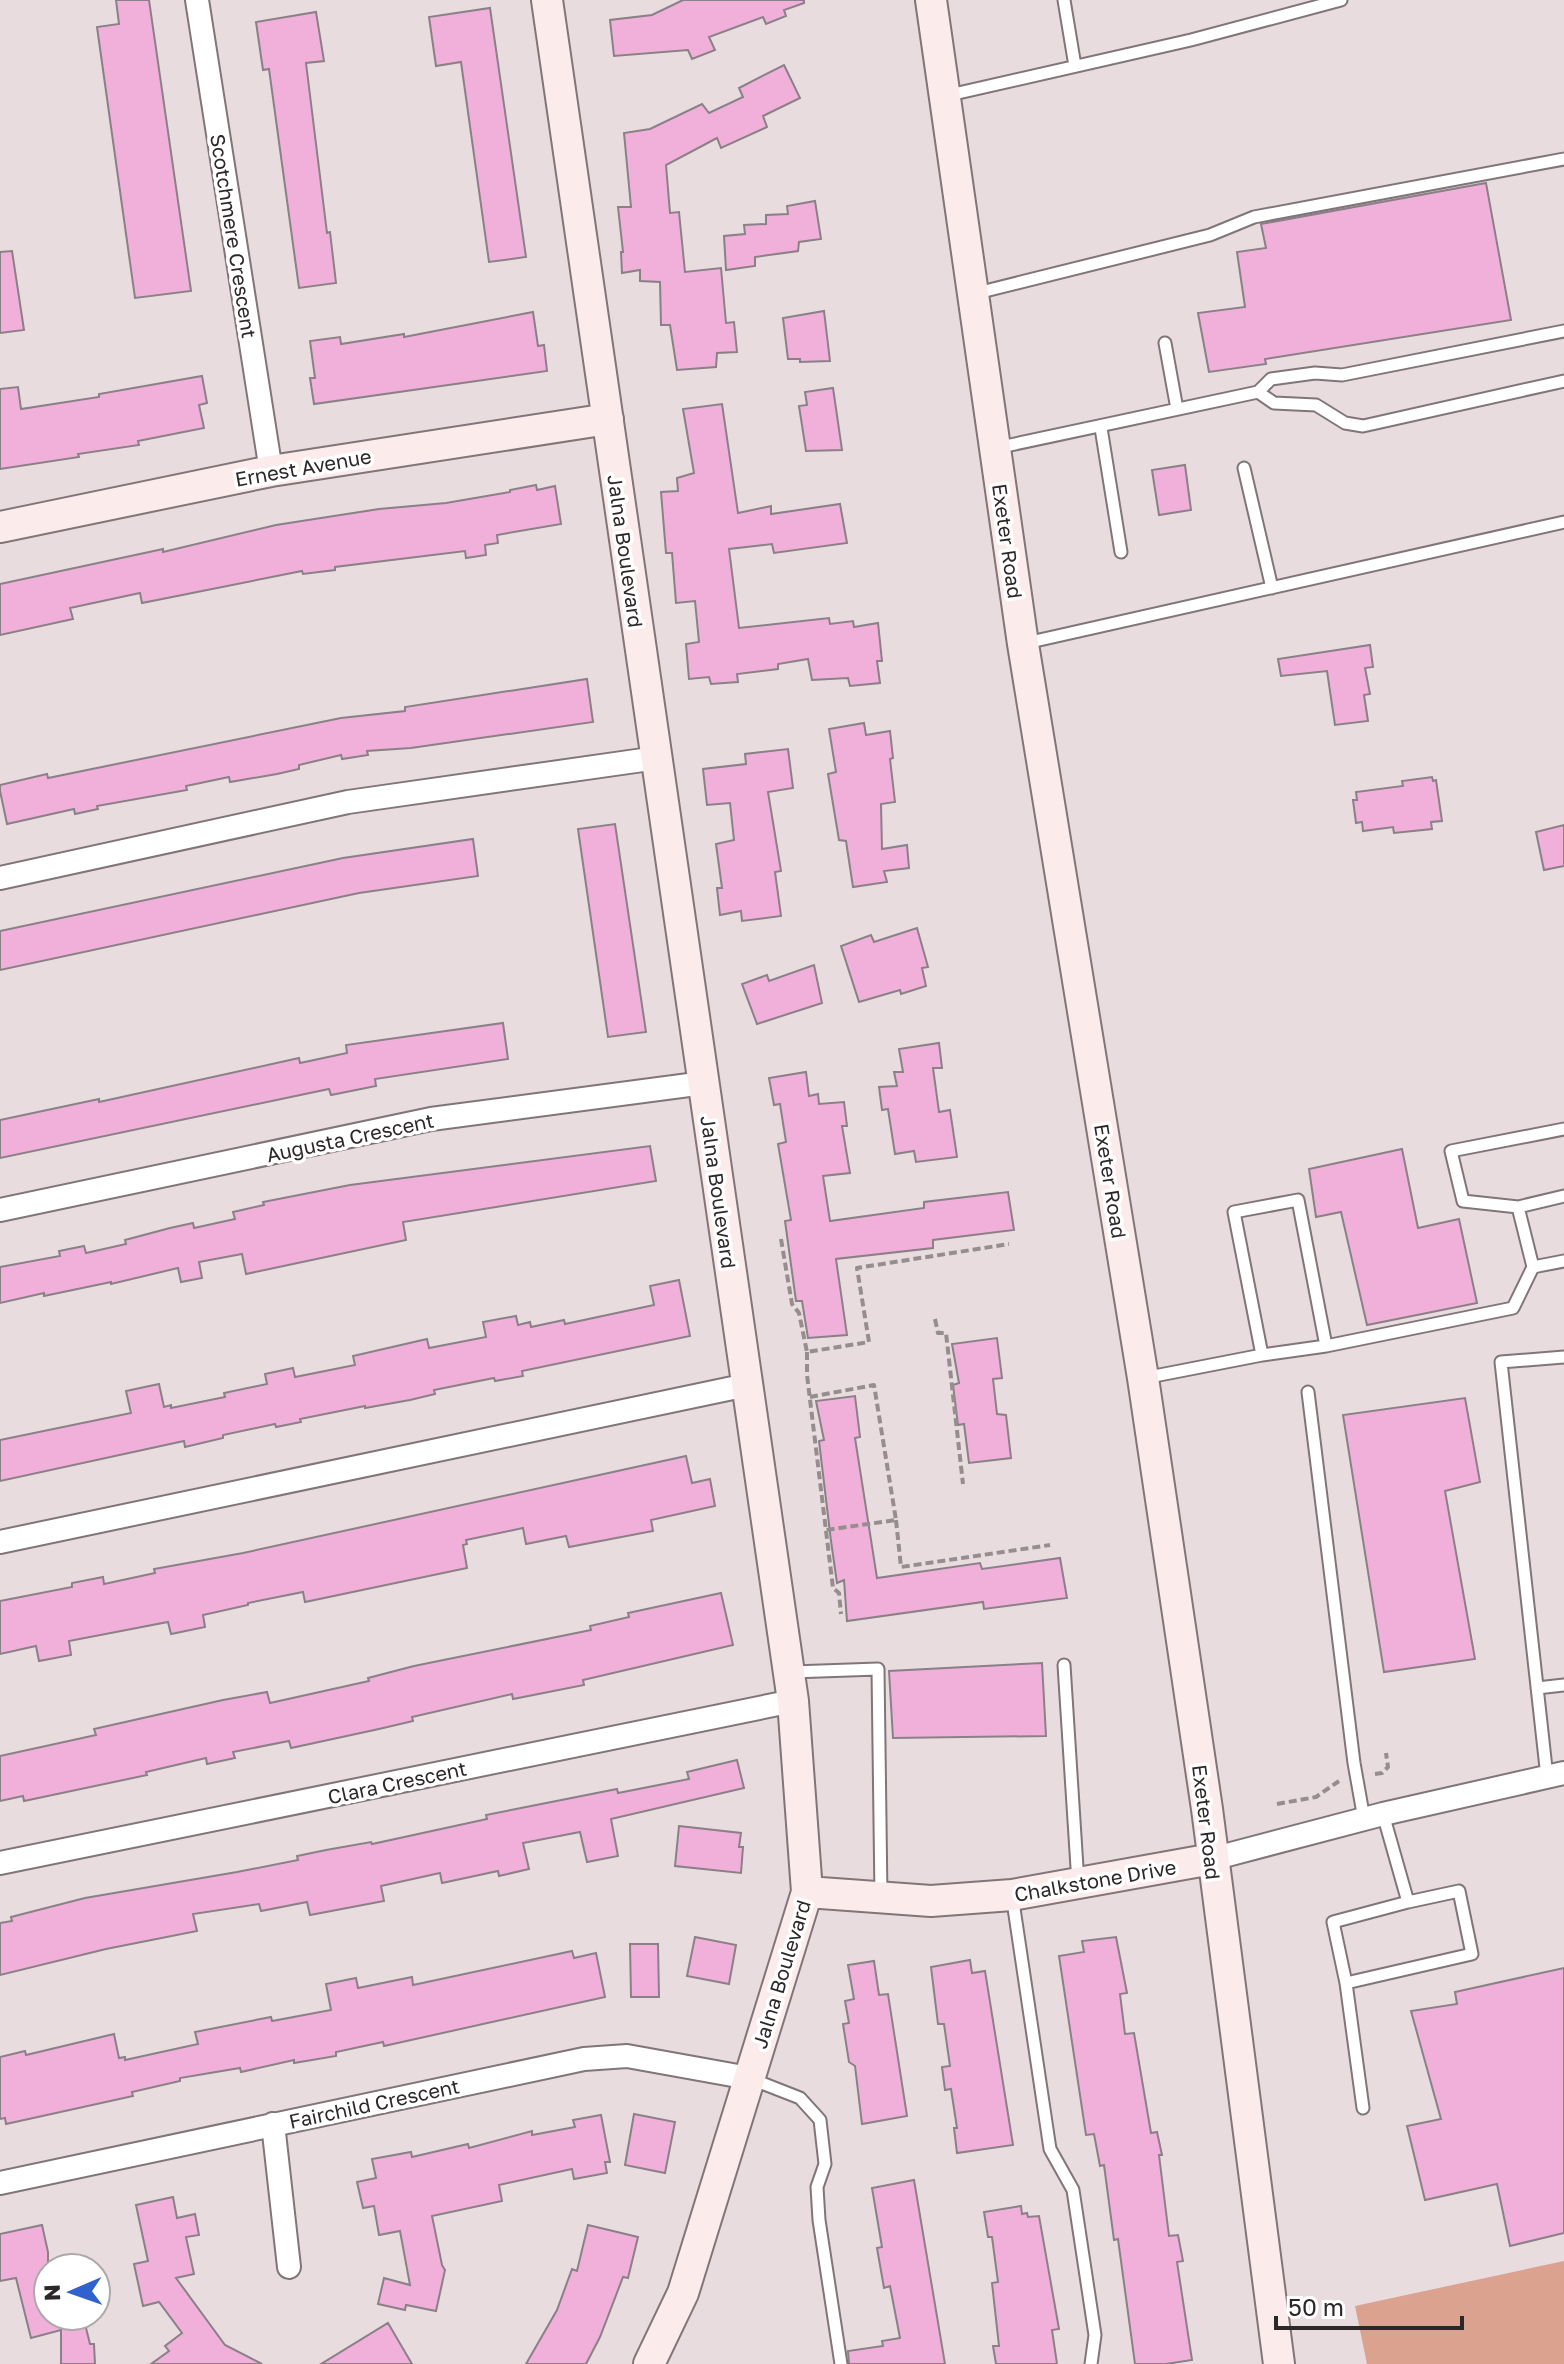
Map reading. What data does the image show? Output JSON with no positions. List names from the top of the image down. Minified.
{"streets":{"street":["Scotchmere Crescent","Ernest Avenue","Exeter Road","Jalna Boulevard","Augusta Crescent","Clara Crescent","Chalkstone Drive","Fairchild Crescent"]},"crossings":[["Scotchmere Crescent","Ernest Avenue"],["Ernest Avenue","Jalna Boulevard"],["Exeter Road","Chalkstone Drive"],["Jalna Boulevard","Augusta Crescent"],["Jalna Boulevard","Clara Crescent"],["Jalna Boulevard","Chalkstone Drive"],["Jalna Boulevard","Fairchild Crescent"]],"scale_bar":"50 m","north":"left"}
